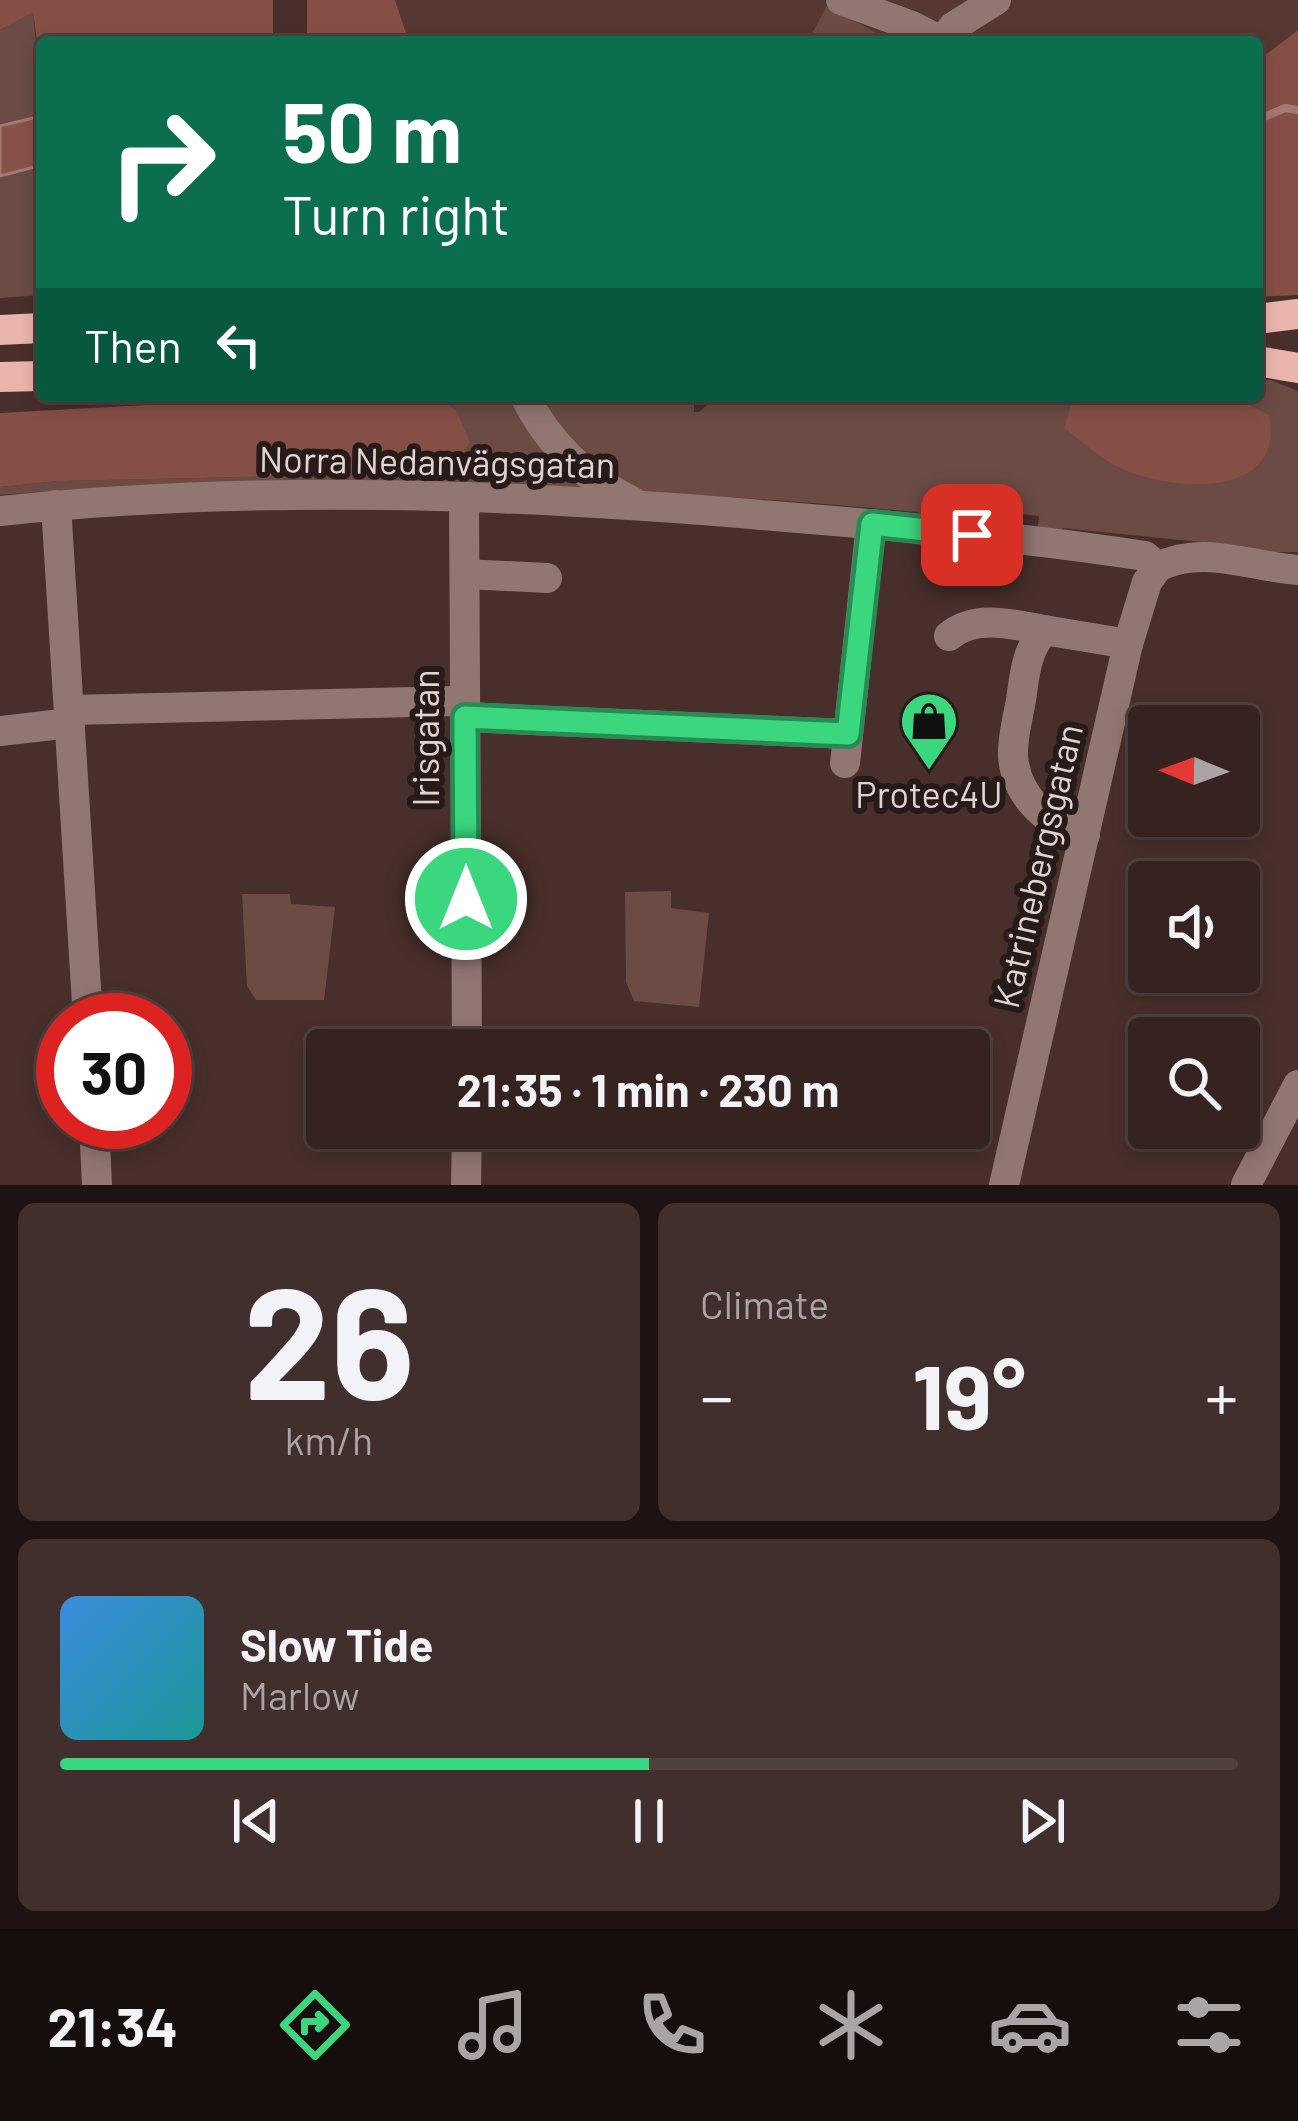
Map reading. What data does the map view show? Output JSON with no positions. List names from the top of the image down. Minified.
{"streets":{"street":["Norra Nedanvägsgatan","Irisgatan","Katrinebergsgatan"]},"crossings":[["Norra Nedanvägsgatan","Irisgatan"],["Norra Nedanvägsgatan","Katrinebergsgatan"]],"places":{"shop":["Protec4U"]},"north":"left","page":{"turn":["50 m","Turn right"],"then":"Then","limit":"30","trip":"21:35 · 1 min · 230 m","tile":[["26","km/h"],"Climate"],"heat":["−","19°","+"],"song":["Slow Tide","Marlow"],"tabs":"21:34"}}
